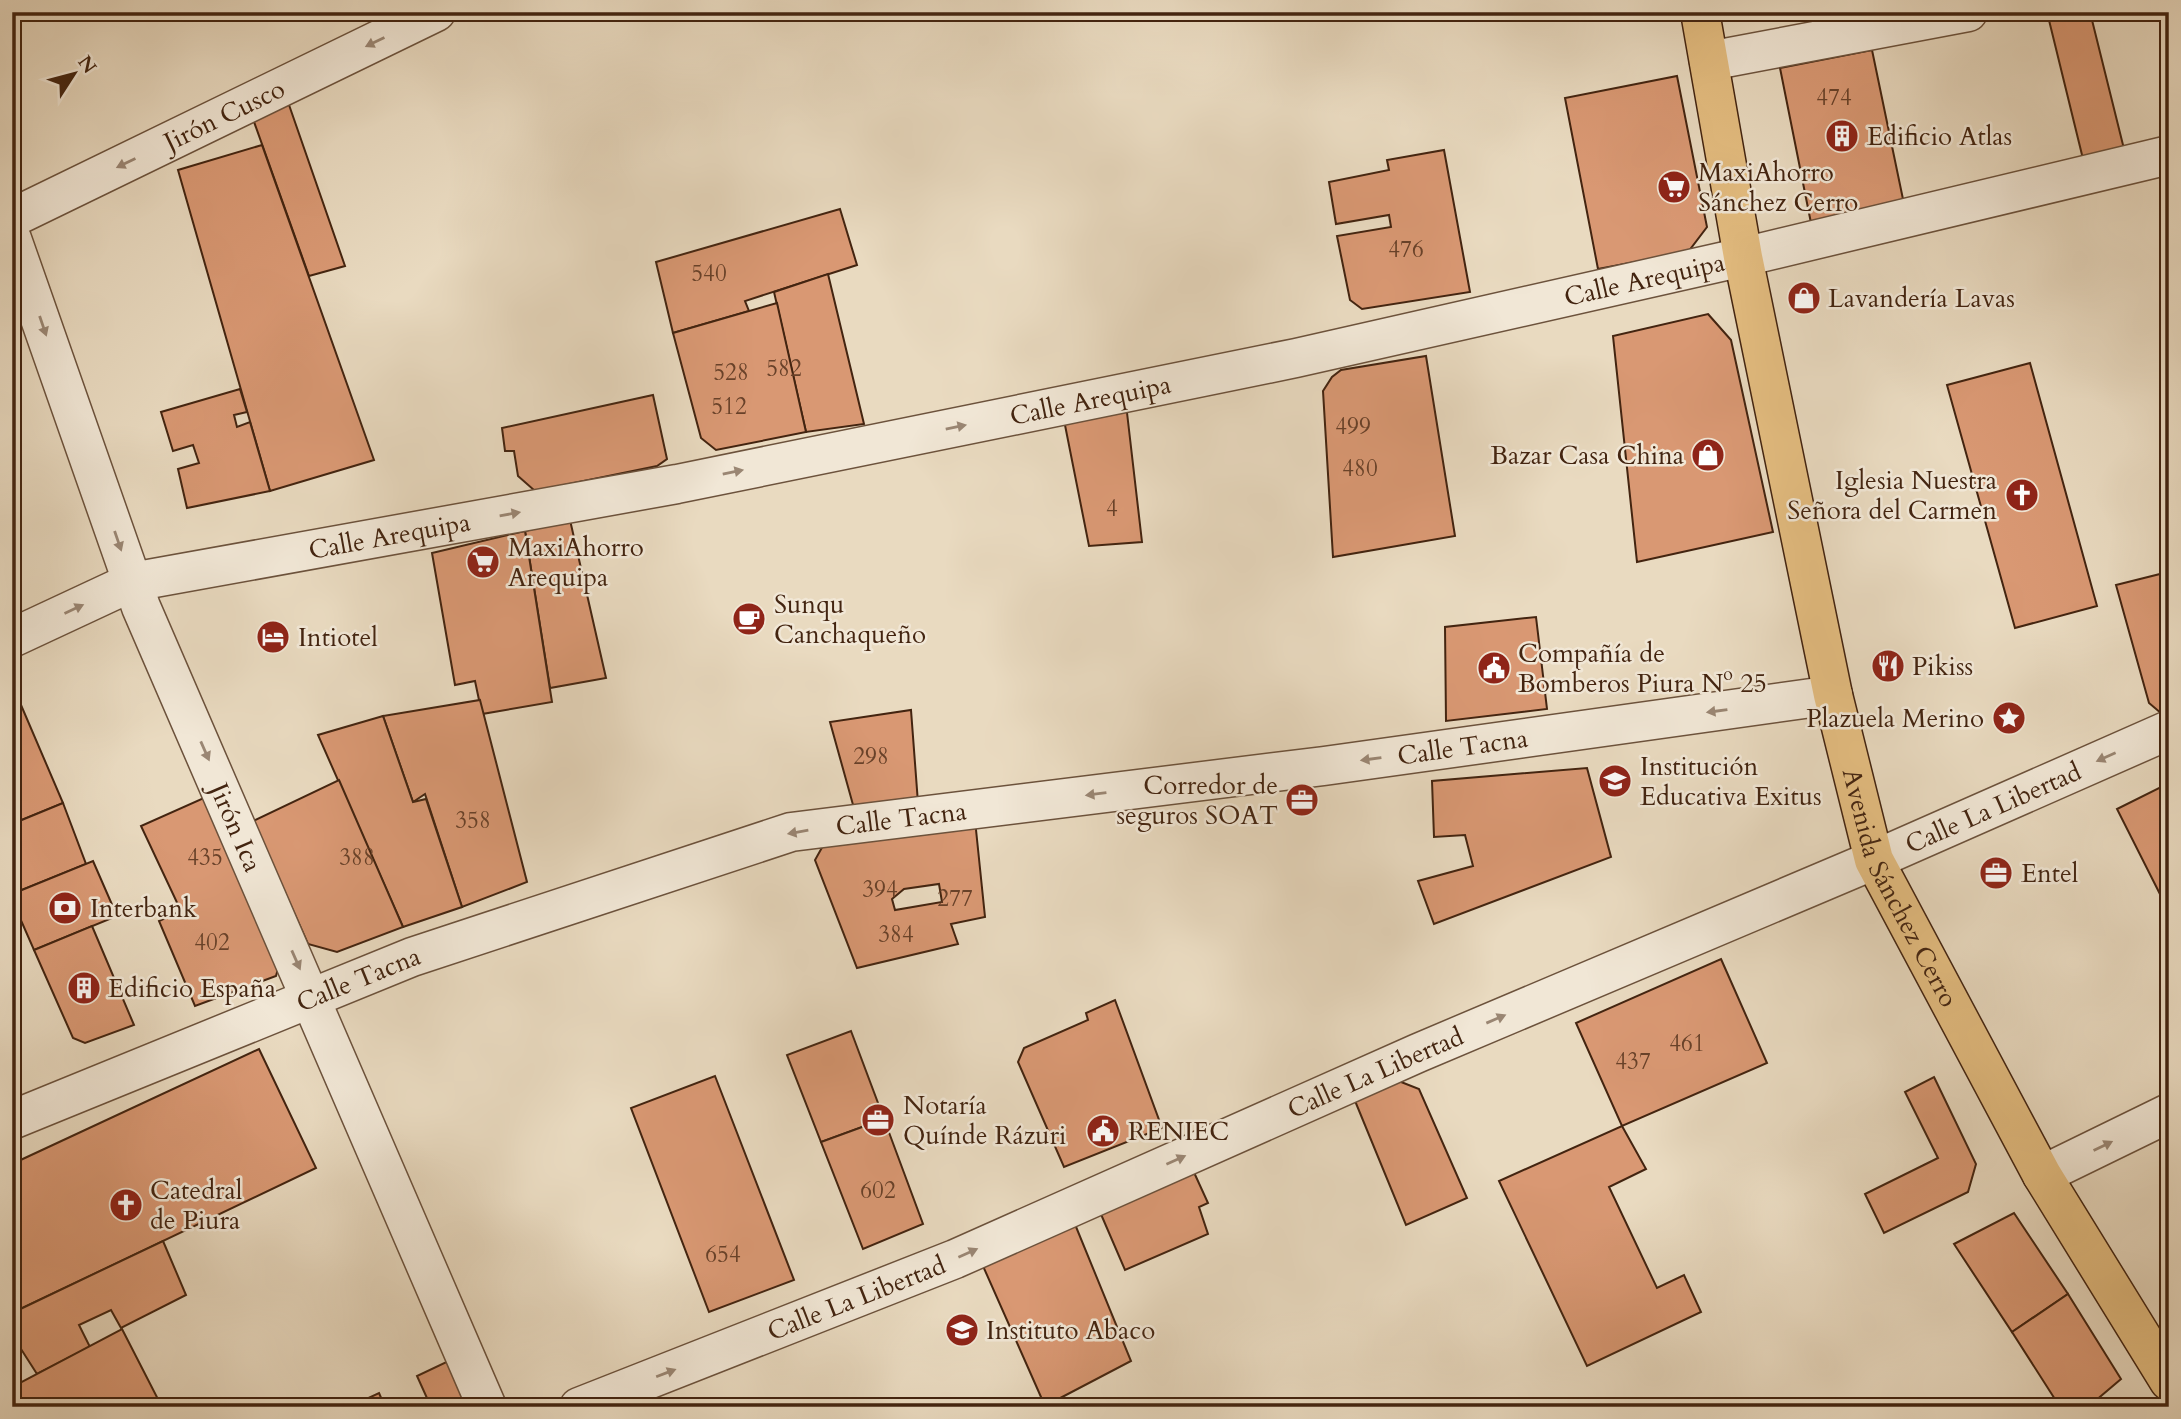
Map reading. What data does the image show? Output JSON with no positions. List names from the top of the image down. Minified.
{"streets":{"main road":["Avenida Sánchez Cerro"],"street":["Jirón Cusco","Calle Arequipa","Calle Tacna","Calle La Libertad","Jirón Ica"]},"crossings":[["Calle Arequipa","Jirón Ica"],["Calle Arequipa","Avenida Sánchez Cerro"],["Calle Tacna","Jirón Ica"],["Calle Tacna","Avenida Sánchez Cerro"],["Calle La Libertad","Avenida Sánchez Cerro"]],"one_way":["Jirón Cusco","Calle Arequipa","Calle Tacna","Jirón Ica"],"places":{"building":["Edificio Atlas","Edificio España"],"supermarket":["MaxiAhorro Sánchez Cerro","MaxiAhorro Arequipa"],"shop":["Lavandería Lavas","Bazar Casa China"],"church":["Iglesia Nuestra Señora del Carmen","Catedral de Piura"],"cafe":["Sunqu Canchaqueño"],"hotel":["Intiotel"],"restaurant":["Pikiss"],"public building":["Compañía de Bomberos Piura Nº 25","RENIEC"],"place":["Plazuela Merino"],"school or university":["Institución Educativa Exitus","Instituto Abaco"],"office":["Corredor de seguros SOAT","Entel","Notaría Quínde Rázuri"],"bank":["Interbank"]},"house_numbers":["474","476","540","582","528","512","499","480","4","298","358","435","388","394","277","384","402","461","437","602","654"],"north":"top right"}
